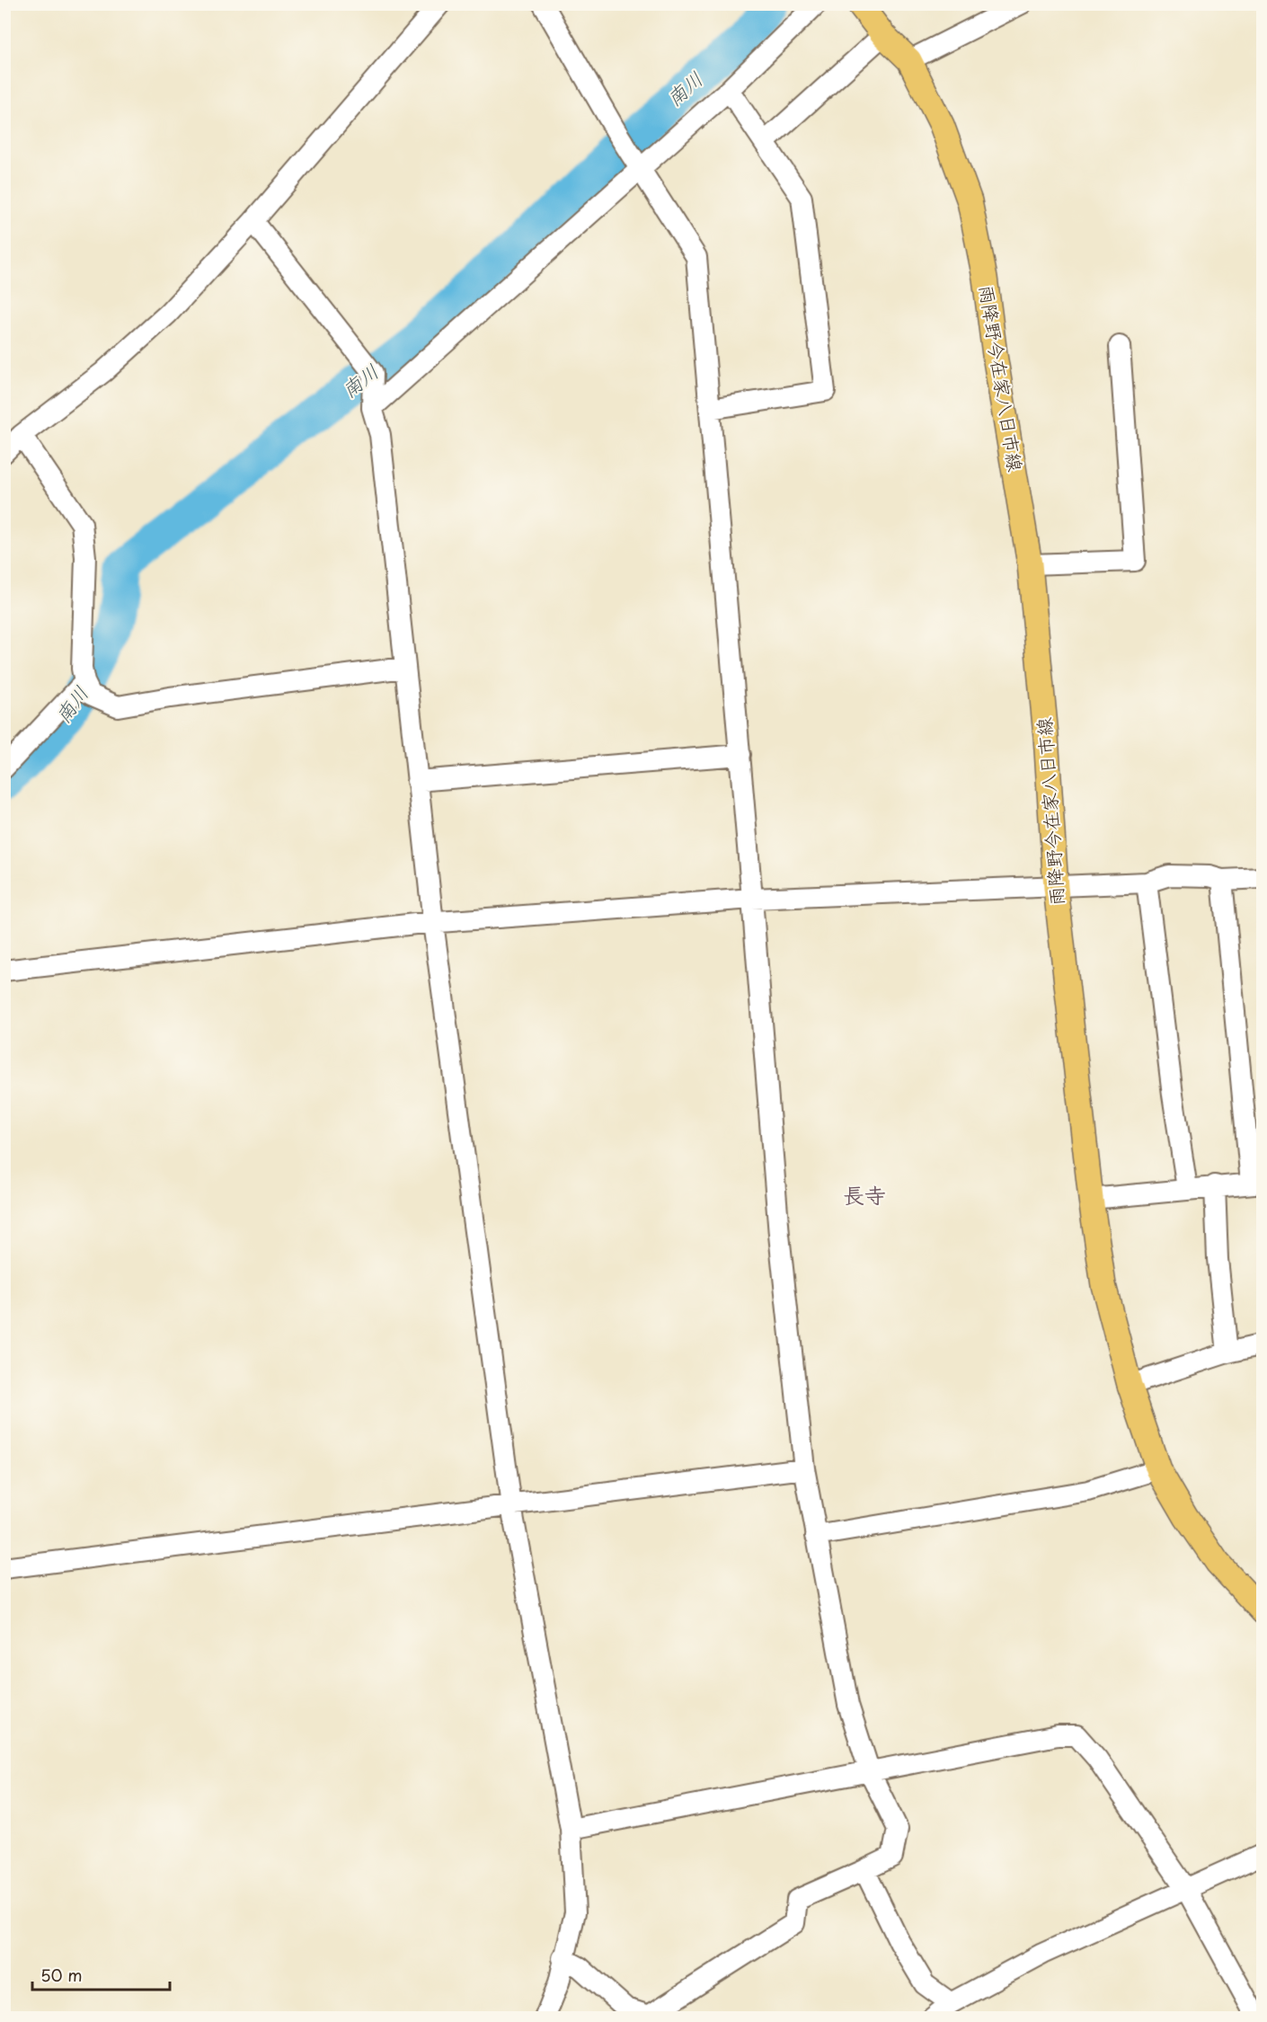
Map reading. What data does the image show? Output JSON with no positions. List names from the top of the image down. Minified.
{"streets":{"main road":["雨降野今在家八日市線"]},"districts":["長寺"],"water":["南川"],"scale_bar":"50 m"}
